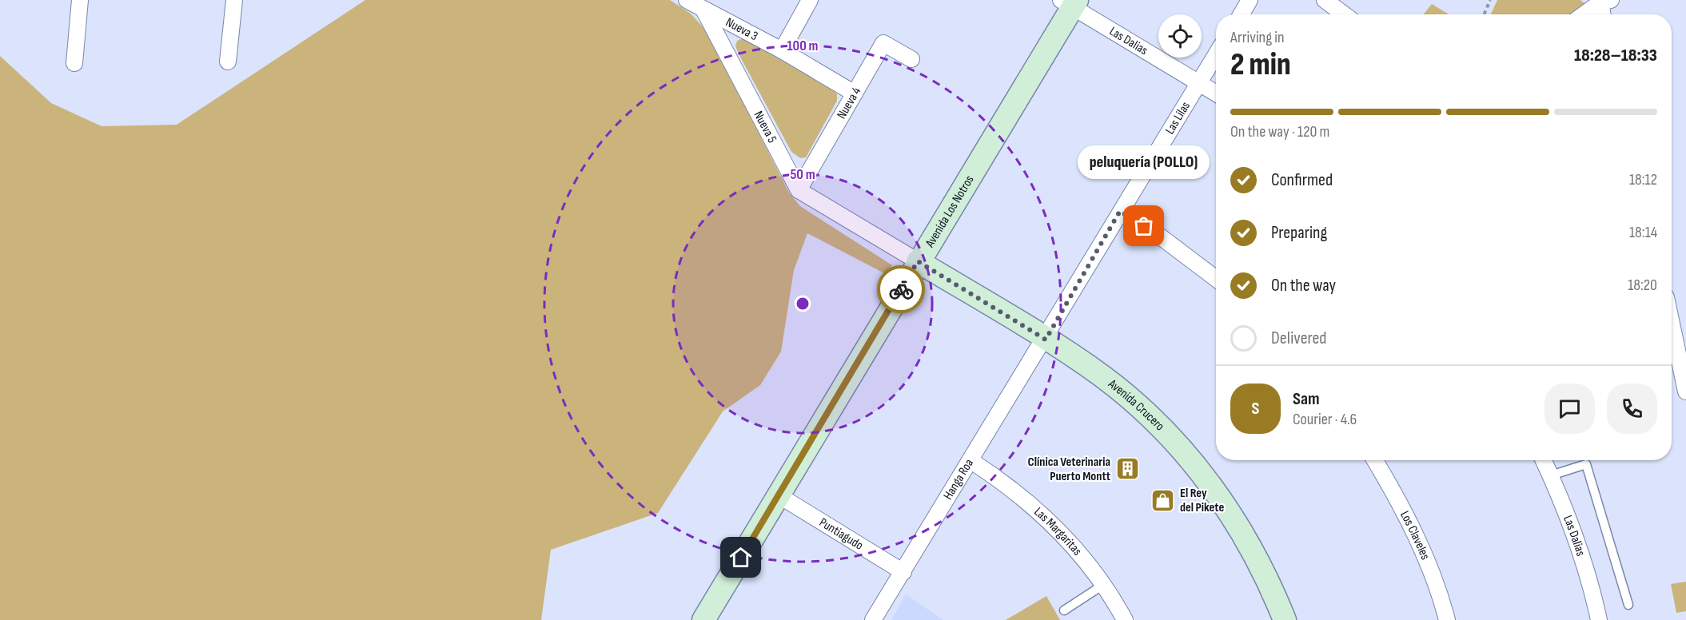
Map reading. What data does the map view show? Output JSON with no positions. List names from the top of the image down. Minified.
{"streets":{"main road":["Avenida Los Notros","Avenida Crucero"],"street":["Nueva 3","Las Dalias","Nueva 4","Las Lilas","Nueva 5","Hanga Roa","Las Margaritas","Puntiagudo","Los Claveles"]},"crossings":[["Nueva 3","Nueva 4"],["Nueva 3","Nueva 5"],["Las Dalias","Las Lilas"],["Las Dalias","Avenida Los Notros"],["Nueva 4","Nueva 5"],["Las Lilas","Avenida Crucero"],["Las Lilas","Hanga Roa"],["Avenida Los Notros","Avenida Crucero"],["Avenida Los Notros","Puntiagudo"],["Avenida Crucero","Hanga Roa"],["Hanga Roa","Las Margaritas"],["Hanga Roa","Puntiagudo"]],"places":{"other":["peluquería (POLLO)"],"building":["Clínica Veterinaria Puerto Montt"],"shop":["El Rey del Pikete"]},"page":{"heading":["2 min","Arriving in","18:28–18:33"],"panel":["Sam","Courier · 4.6"],"bar":"On the way · 120 m","bubble":"peluquería (POLLO)","list":[["Confirmed","18:12"],["Preparing","18:14"],["On the way","18:20"],"Delivered"],"round":"S"},"rings":["100 m","50 m"]}
